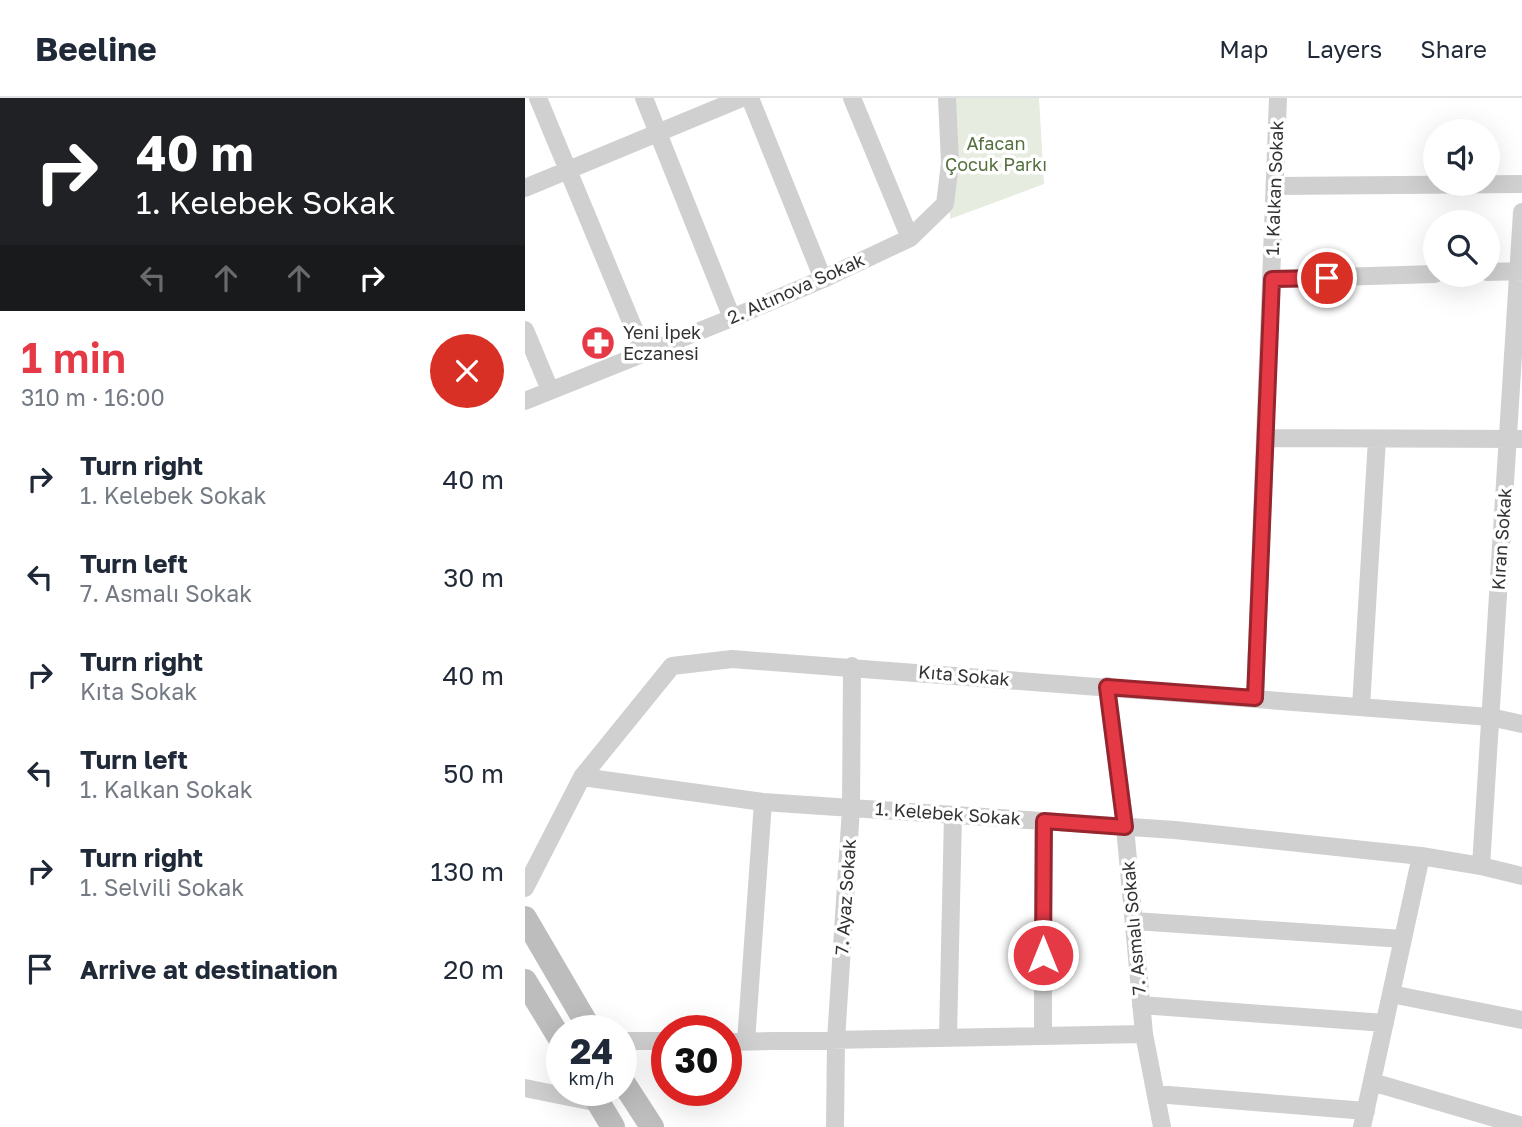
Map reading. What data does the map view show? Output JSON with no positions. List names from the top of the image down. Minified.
{"streets":{"street":["1. Kalkan Sokak","2. Altınova Sokak","Kıran Sokak","Kıta Sokak","1. Kelebek Sokak","7. Ayaz Sokak","7. Asmalı Sokak"]},"crossings":[["1. Kalkan Sokak","Kıta Sokak"],["Kıran Sokak","Kıta Sokak"],["Kıran Sokak","1. Kelebek Sokak"],["Kıta Sokak","1. Kelebek Sokak"],["Kıta Sokak","7. Ayaz Sokak"],["Kıta Sokak","7. Asmalı Sokak"],["1. Kelebek Sokak","7. Ayaz Sokak"],["1. Kelebek Sokak","7. Asmalı Sokak"]],"parks":["Afacan Çocuk Parkı"],"places":{"pharmacy":["Yeni İpek Eczanesi"]},"page":{"header":"Beeline","nav":["Map","Layers","Share"],"turn":["40 m","1. Kelebek Sokak"],"heading":["1 min","310 m · 16:00"],"list":[{"name":"Turn right","note":"1. Kelebek Sokak","value":"40 m"},{"name":"Turn left","note":"7. Asmalı Sokak","value":"30 m"},{"name":"Turn right","note":"Kıta Sokak","value":"40 m"},{"name":"Turn left","note":"1. Kalkan Sokak","value":"50 m"},{"name":"Turn right","note":"1. Selvili Sokak","value":"130 m"},{"name":"Arrive at destination","value":"20 m"}],"speed":"24 km/h","limit":"30"}}
